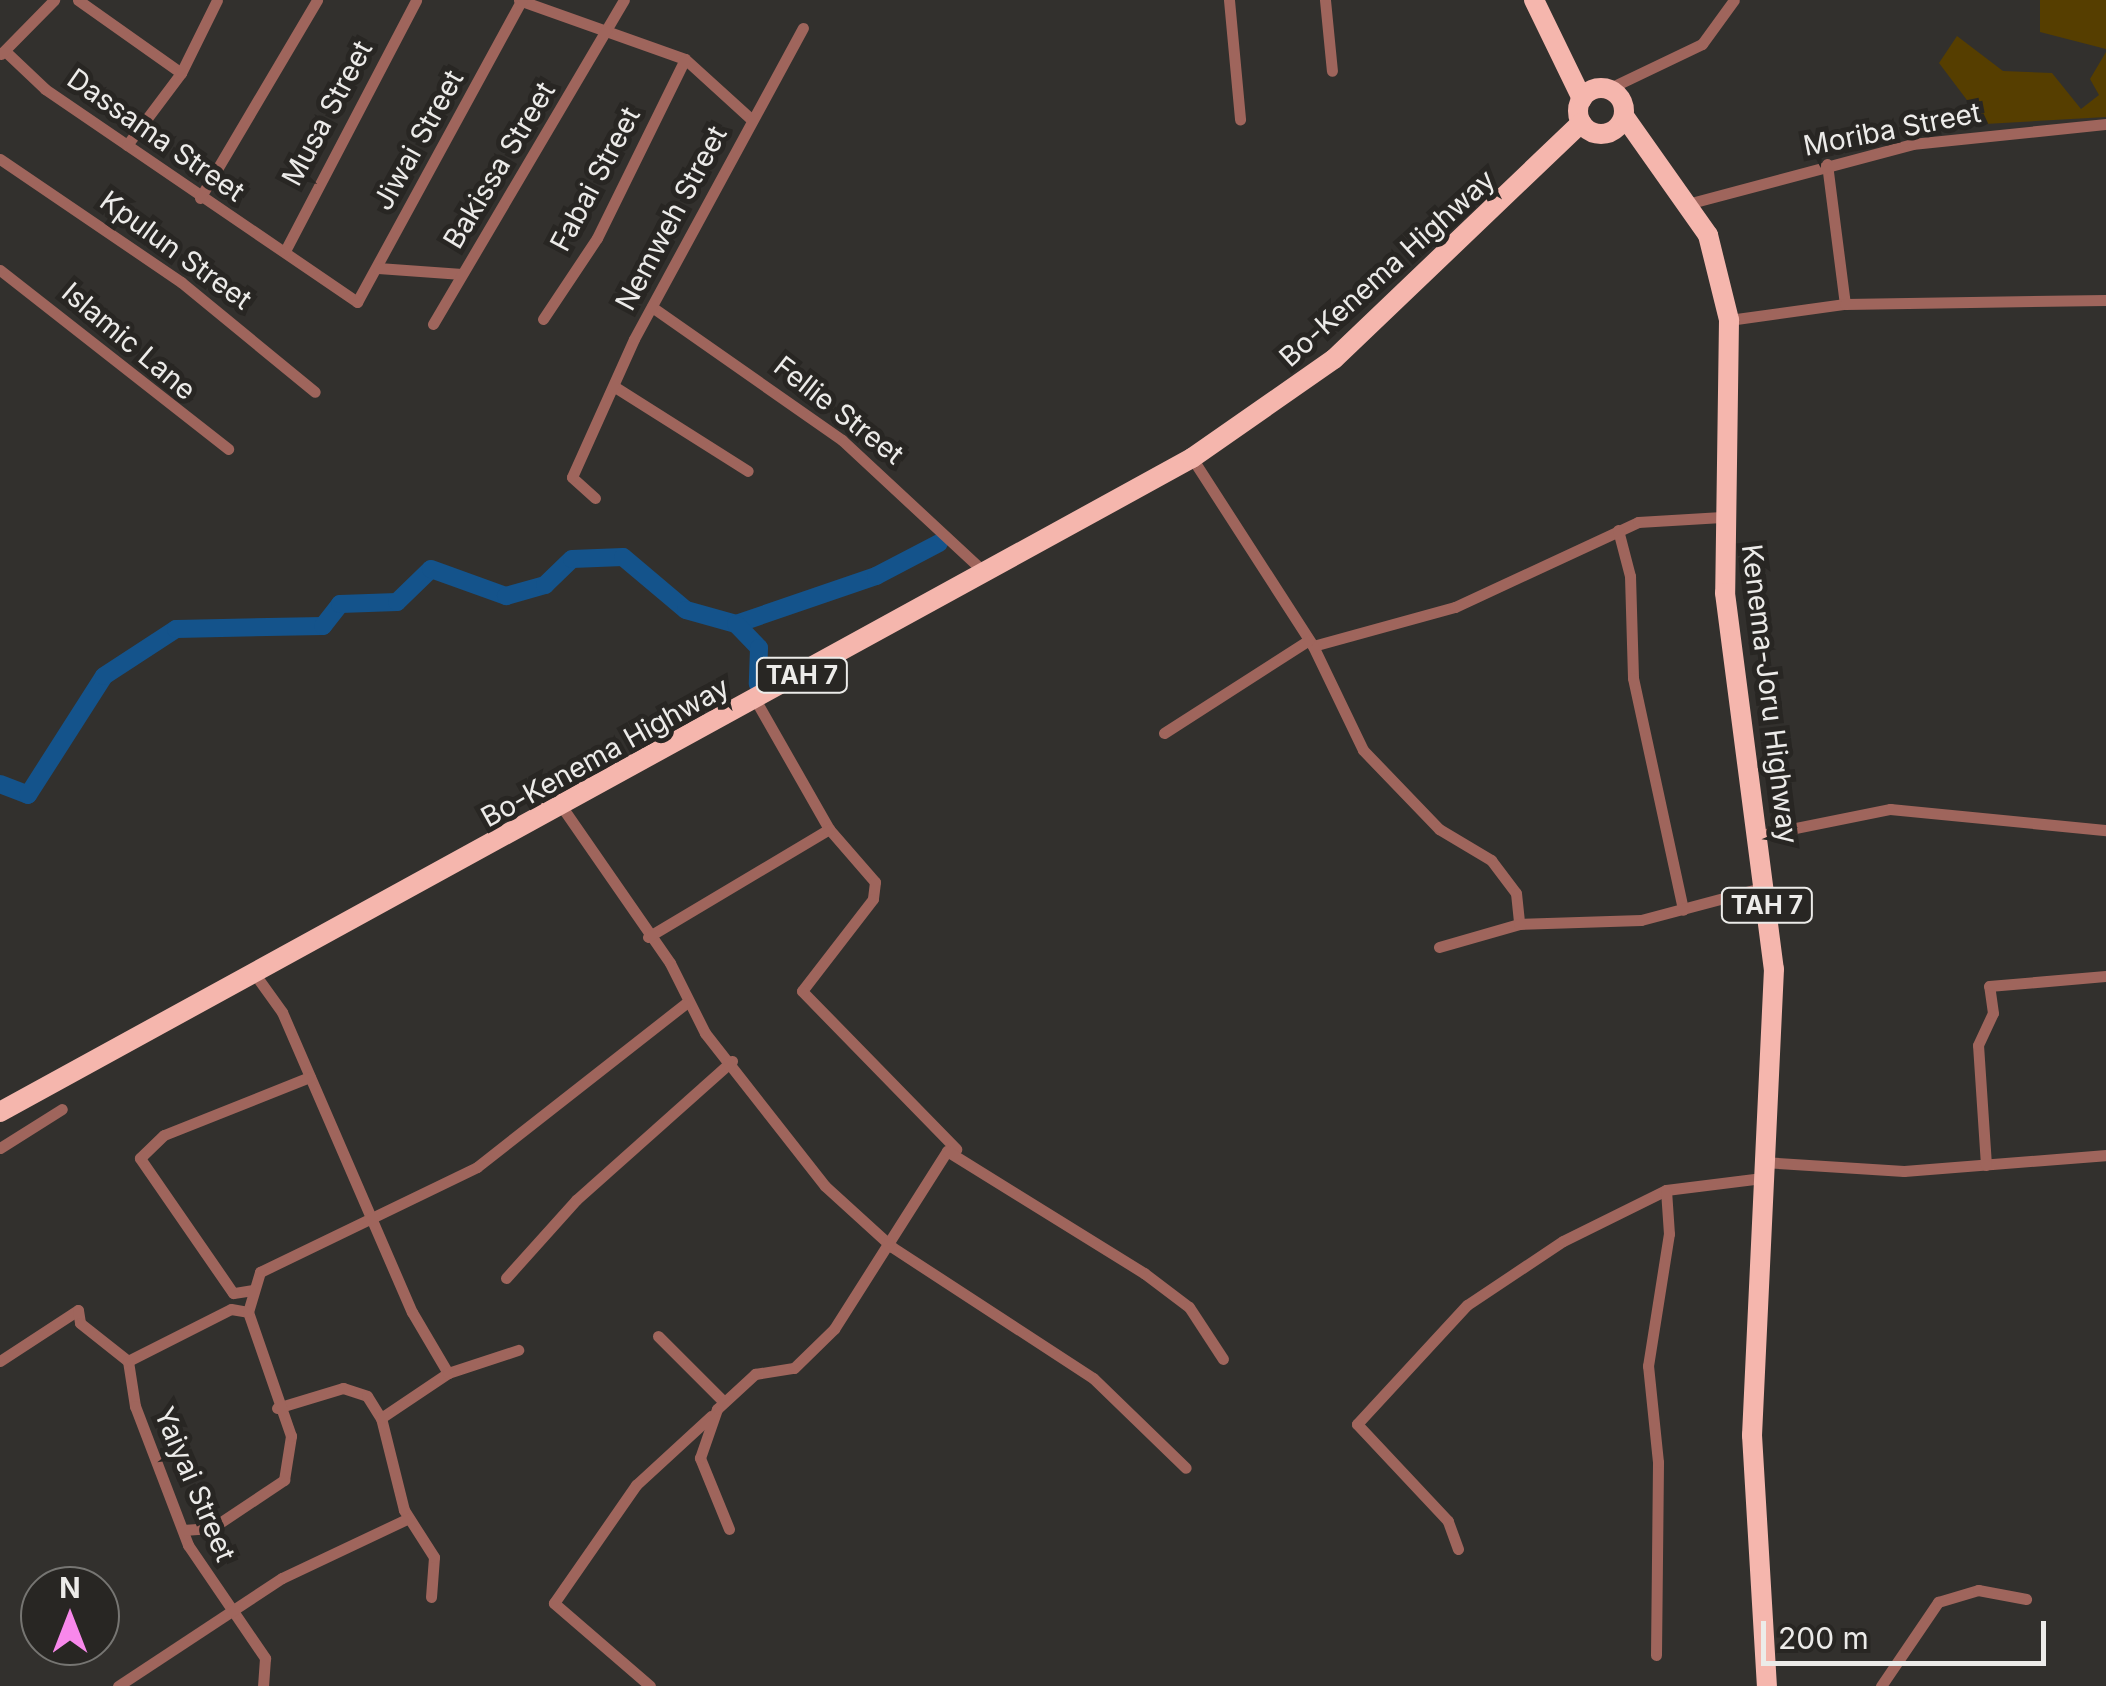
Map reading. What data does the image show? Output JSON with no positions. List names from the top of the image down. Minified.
{"streets":{"highway":["Bo-Kenema Highway","TAH 7","Kenema-Joru Highway"],"street":["Musa Street","Moriba Street","Dassama Street","Jiwai Street","Bakissa Street","Fabai Street","Nemweh Street","Kpulun Street","Islamic Lane","Fellie Street","Yaiyai Street"]},"crossings":[["Musa Street","Dassama Street"],["Moriba Street","Kenema-Joru Highway"],["Dassama Street","Jiwai Street"],["Nemweh Street","Fellie Street"],["Bo-Kenema Highway","Fellie Street"]],"scale_bar":"200 m","north":"top"}
